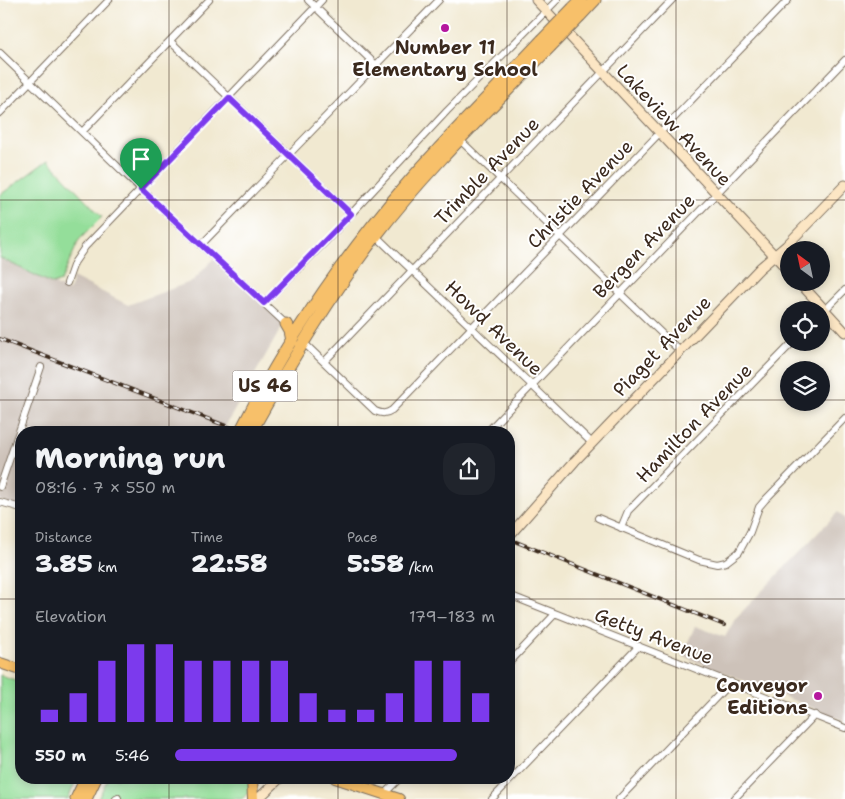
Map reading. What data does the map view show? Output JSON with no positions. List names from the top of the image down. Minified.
{"streets":{"highway":["US 46"],"street":["Lakeview Avenue","Trimble Avenue","Christie Avenue","Bergen Avenue","Howd Avenue","Piaget Avenue","Hamilton Avenue","Getty Avenue"]},"crossings":[["Lakeview Avenue","Trimble Avenue"],["Lakeview Avenue","Christie Avenue"],["Lakeview Avenue","Bergen Avenue"],["Lakeview Avenue","Piaget Avenue"],["Trimble Avenue","Christie Avenue"],["Trimble Avenue","Howd Avenue"],["Christie Avenue","Howd Avenue"],["Bergen Avenue","Howd Avenue"],["Howd Avenue","Piaget Avenue"],["Howd Avenue","US 46"]],"places":["Number 11 Elementary School","Conveyor Editions"],"north":"top left","page":{"heading":["Morning run","08:16 · 7 × 550 m"],"stats":[["Distance","3.85 km"],["Time","22:58"],["Pace","5:58 /km"]],"chart":["Elevation","179–183 m"],"list":[{"name":"550 m","note":"5:46"}]}}
